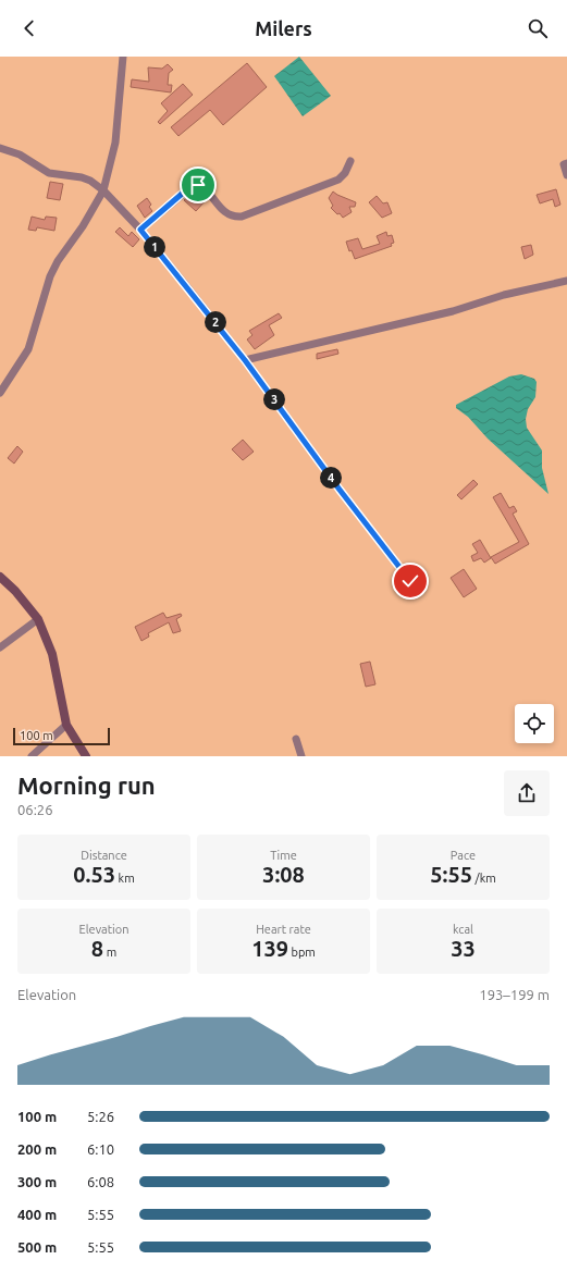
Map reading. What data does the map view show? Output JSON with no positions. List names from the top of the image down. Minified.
{"scale_bar":"100 m","page":{"header":"Milers","pins":["1","2","3","4"],"scale":"100 m","heading":["Morning run","06:26"],"stats":[["Distance","0.53 km"],["Time","3:08"],["Pace","5:55 /km"],["Elevation","8 m"],["Heart rate","139 bpm"],["kcal","33"]],"chart":["Elevation","193–199 m"],"list":[{"name":"100 m","note":"5:26"},{"name":"200 m","note":"6:10"},{"name":"300 m","note":"6:08"},{"name":"400 m","note":"5:55"},{"name":"500 m","note":"5:55"}]}}
